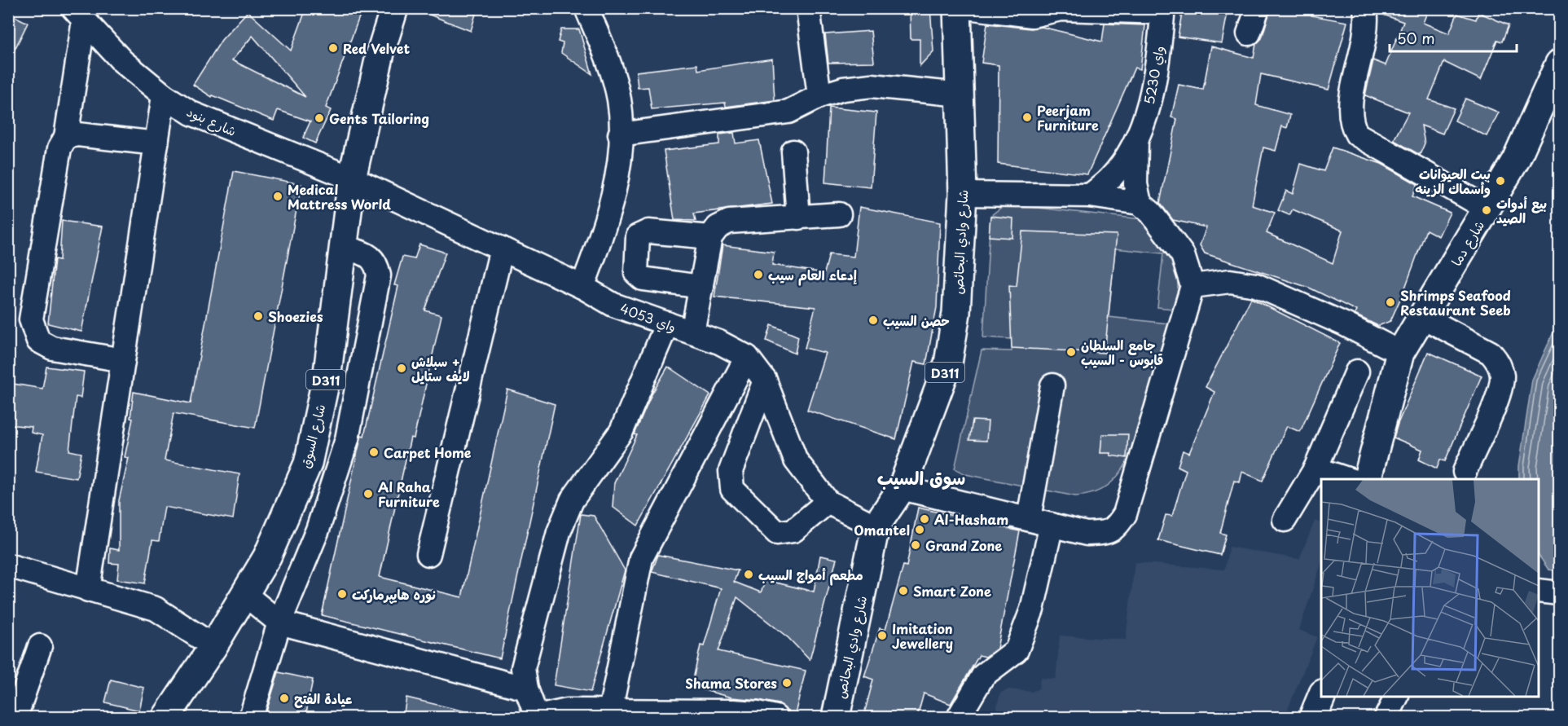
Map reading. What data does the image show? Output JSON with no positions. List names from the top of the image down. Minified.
{"streets":{"main road":["شارع وادي البحائص","شارع دما","D311","شارع السوق"],"street":["واي 5230","شارع بنود","واي 4053"]},"crossings":[["شارع بنود","واي 4053"],["شارع بنود","شارع السوق"],["شارع وادي البحائص","واي 4053"],["واي 4053","شارع السوق"]],"districts":["سوق السيب"],"places":["Red Velvet","Peerjam Furniture","Gents Tailoring","بيت الحيوانات وأسماك الزينه","Medical Mattress World","بيع أدوات الصيد","إدعاء العام سيب","Shrimps Seafood Restaurant Seeb","Shoezies","حصن السيب","جامع السلطان قابوس - السيب","سبلاش + لايف ستايل","Carpet Home","Al Raha Furniture","Al-Hasham","Omantel","Grand Zone","مطعم أمواج السيب","Smart Zone","نوره هايپرماركت","Imitation Jewellery","Shama Stores","عيادة الفتح"],"scale_bar":"50 m"}
